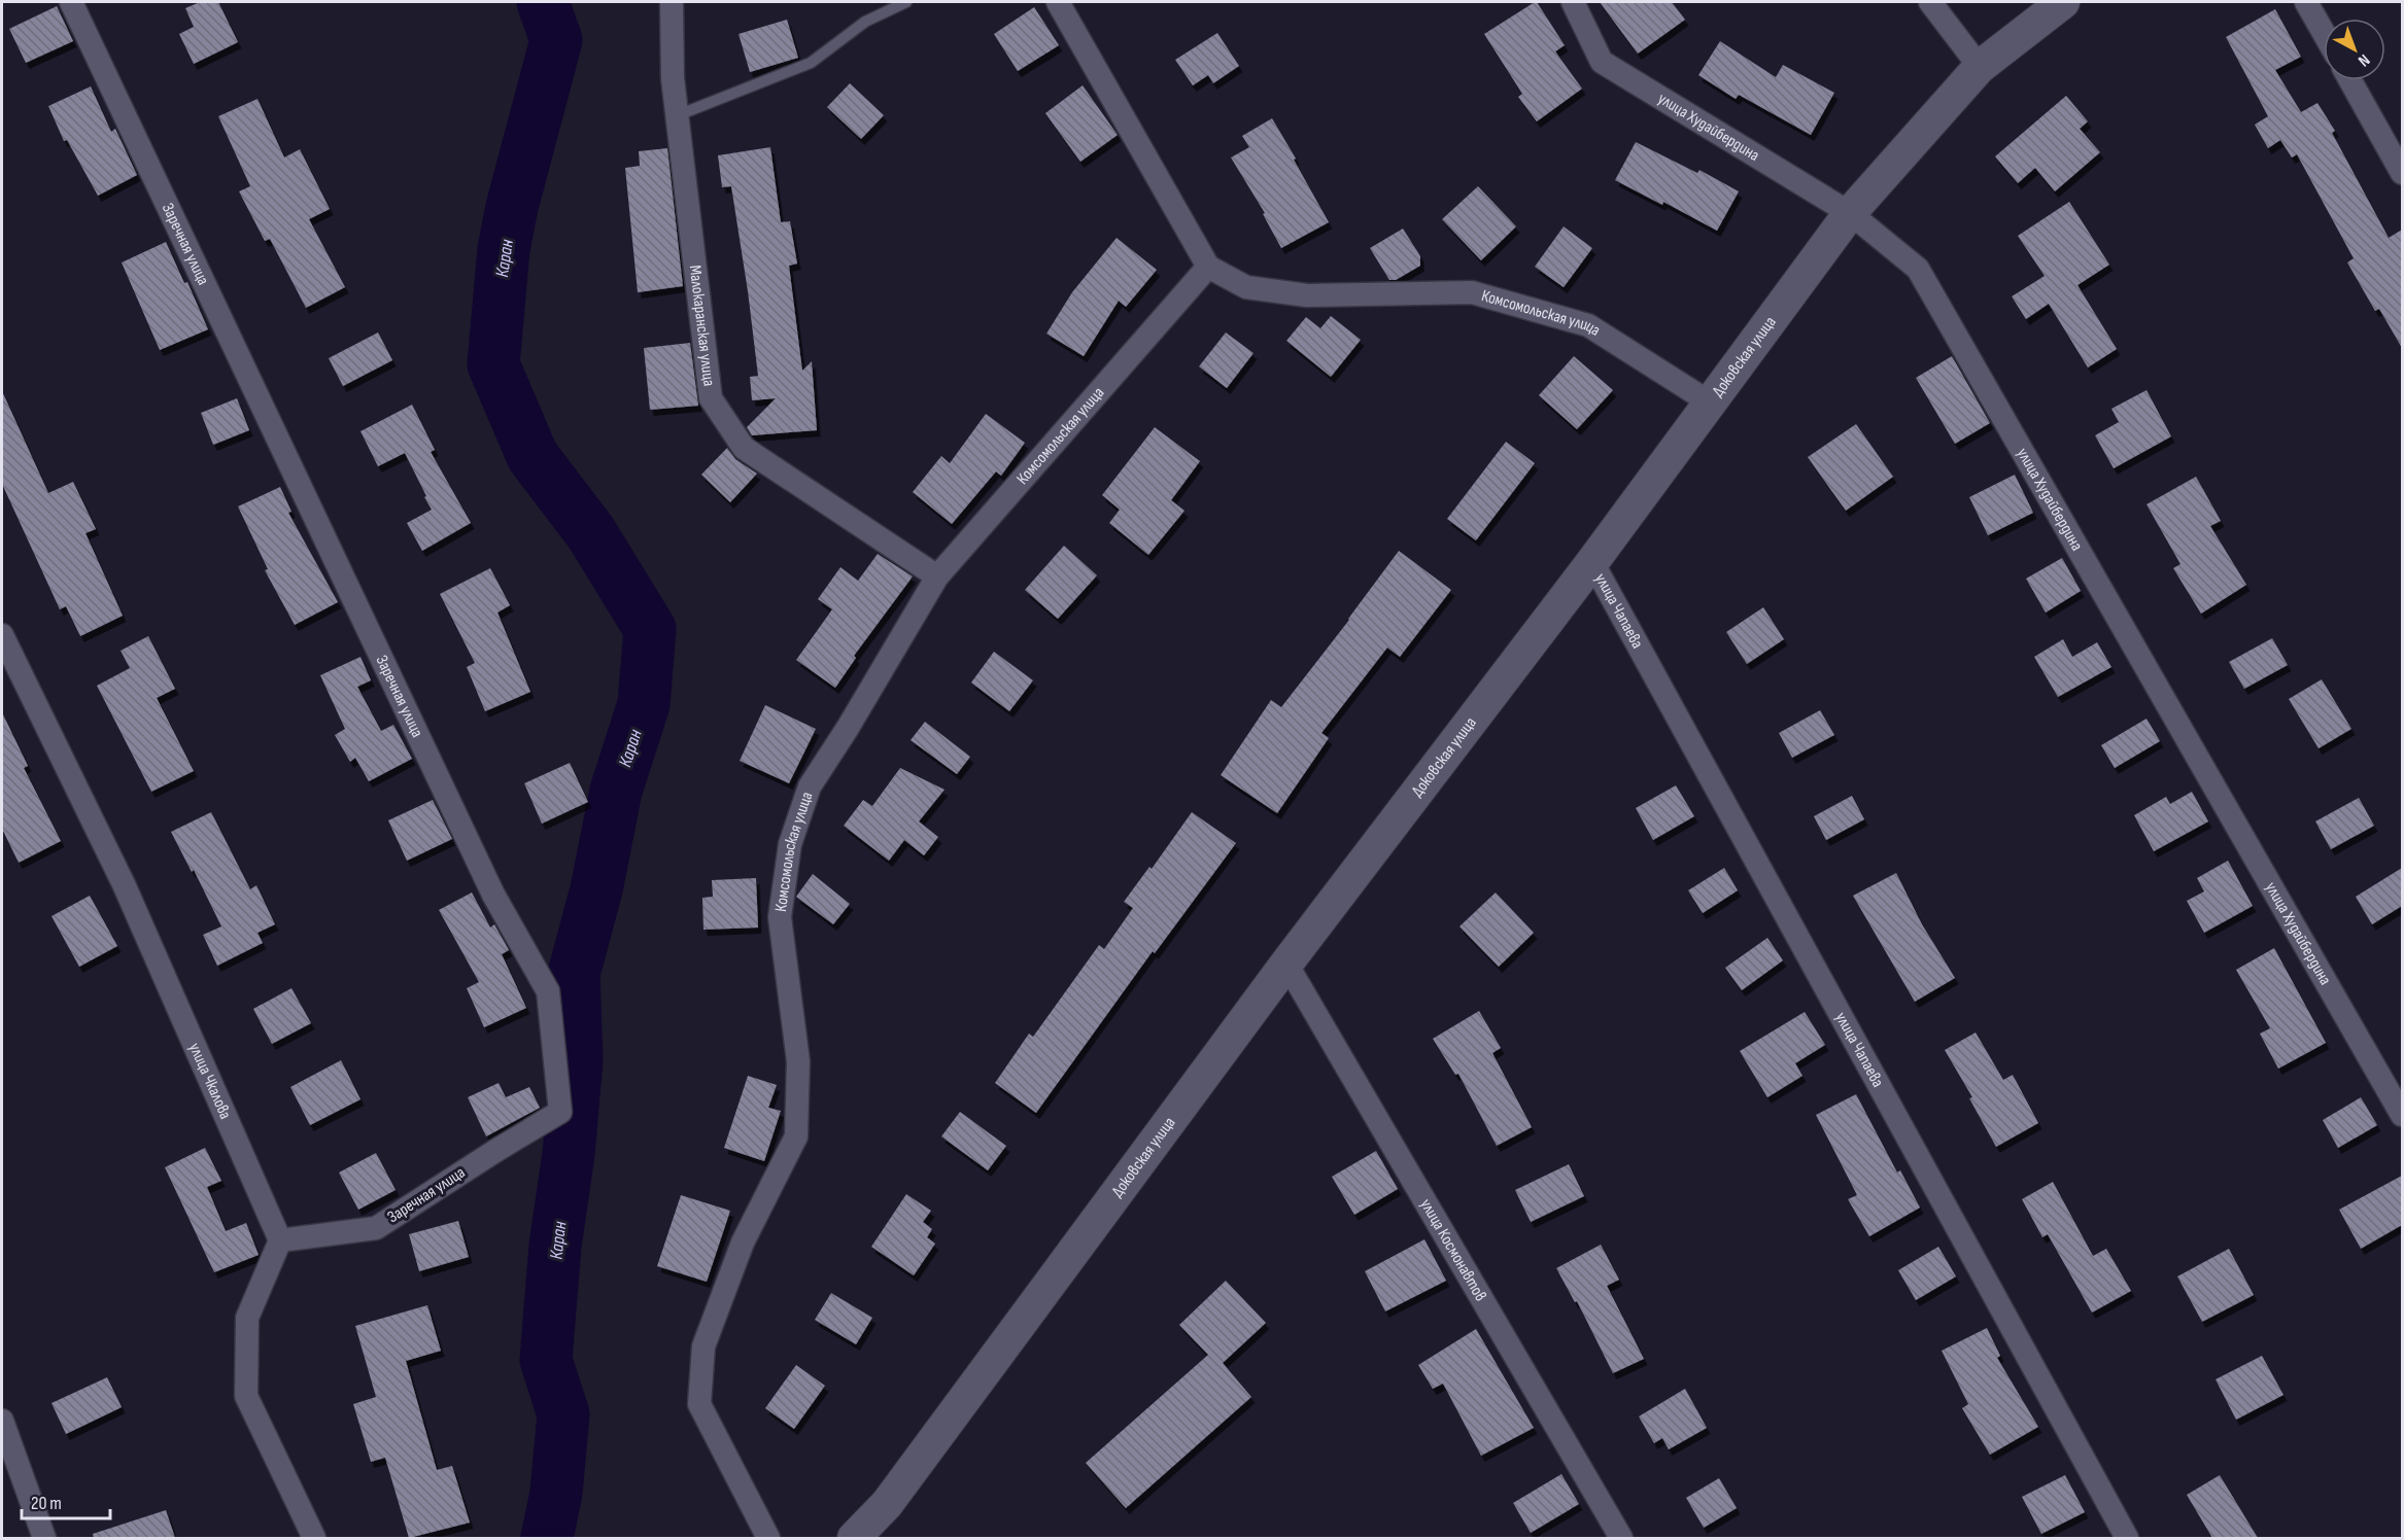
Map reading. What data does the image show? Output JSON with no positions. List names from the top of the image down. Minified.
{"streets":{"main road":["Доковская улица"],"street":["улица Худайбердина","Заречная улица","Комсомольская улица","Малокаранская улица","улица Чапаева","улица Чкалова","улица Космонавтов"]},"crossings":[["улица Худайбердина","Доковская улица"],["Заречная улица","улица Чкалова"],["Комсомольская улица","Малокаранская улица"],["Комсомольская улица","Доковская улица"],["Доковская улица","улица Чапаева"],["Доковская улица","улица Космонавтов"]],"water":["Каран"],"scale_bar":"20 m","north":"bottom right"}
